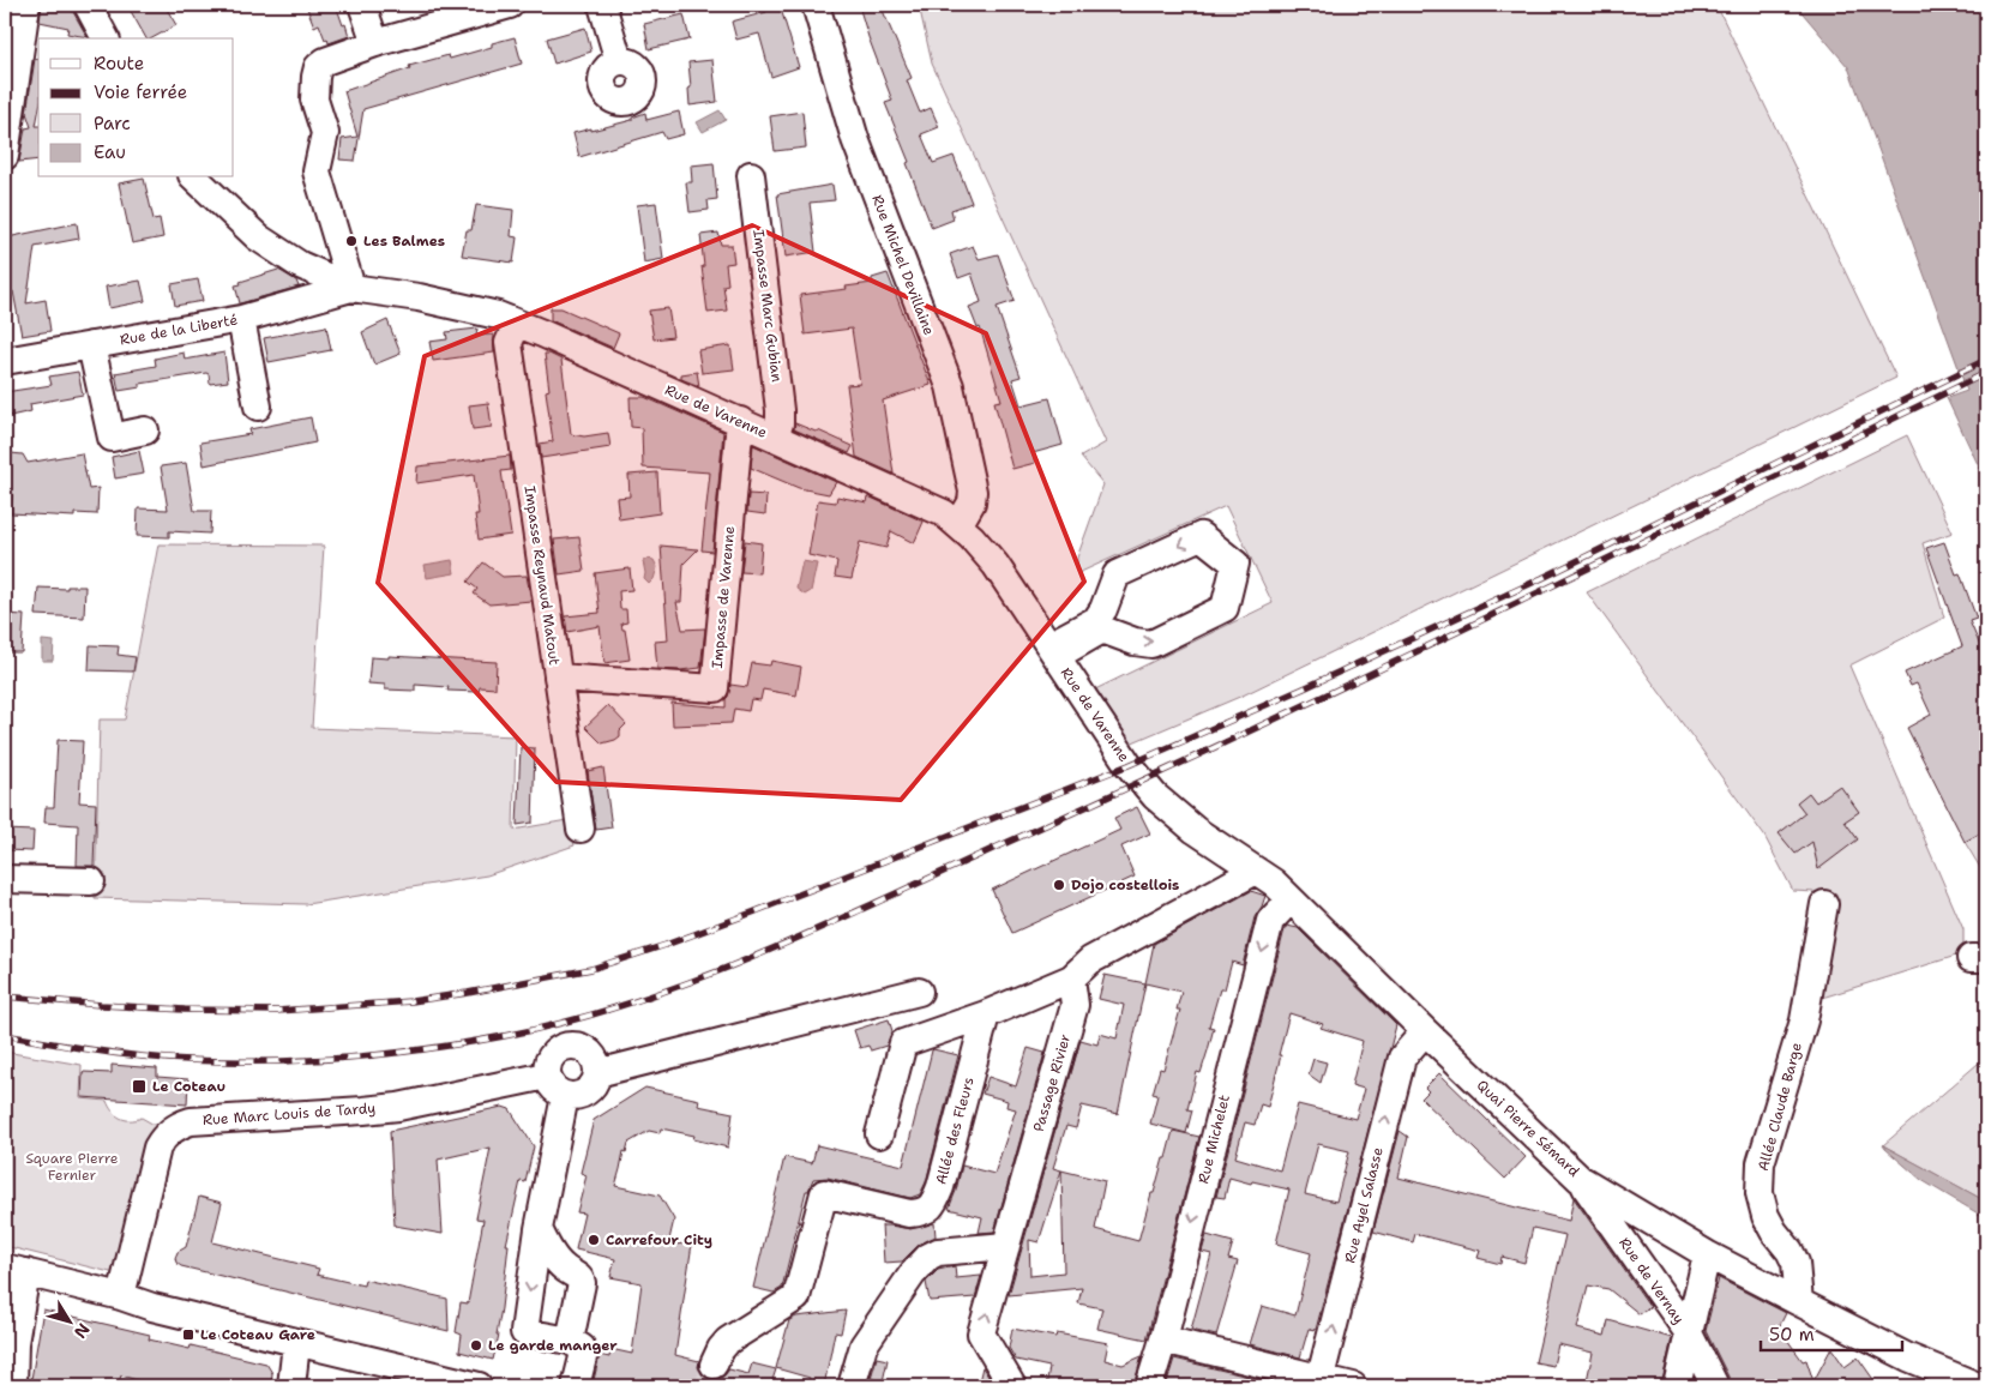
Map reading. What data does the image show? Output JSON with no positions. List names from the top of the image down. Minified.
{"streets":{"street":["Rue Michel Devillaine","Impasse Marc Gubian","Rue de la Liberté","Rue de Varenne","Impasse Reynaud Matout","Impasse de Varenne","Passage Rivier","Allée Claude Barge","Rue Marc Louis de Tardy","Quai Pierre Sémard","Allée des Fleurs","Rue Michelet","Rue Ayel Salasse","Rue de Vernay"]},"crossings":[["Rue Michel Devillaine","Rue de Varenne"],["Impasse Marc Gubian","Rue de Varenne"],["Rue de la Liberté","Rue de Varenne"],["Rue de Varenne","Impasse Reynaud Matout"],["Rue de Varenne","Impasse de Varenne"],["Rue de Varenne","Quai Pierre Sémard"],["Impasse Reynaud Matout","Impasse de Varenne"],["Allée Claude Barge","Quai Pierre Sémard"],["Quai Pierre Sémard","Rue Michelet"],["Quai Pierre Sémard","Rue Ayel Salasse"],["Quai Pierre Sémard","Rue de Vernay"]],"one_way":["Rue Michelet","Rue Ayel Salasse"],"parks":["Square Pierre Fernier"],"places":{"other":["Les Balmes","Dojo costellois","Carrefour City","Le garde manger"],"transit":["Le Coteau","Le Coteau Gare"]},"legend":["Route","Voie ferrée","Parc","Eau"],"scale_bar":"50 m","north":"bottom right"}
